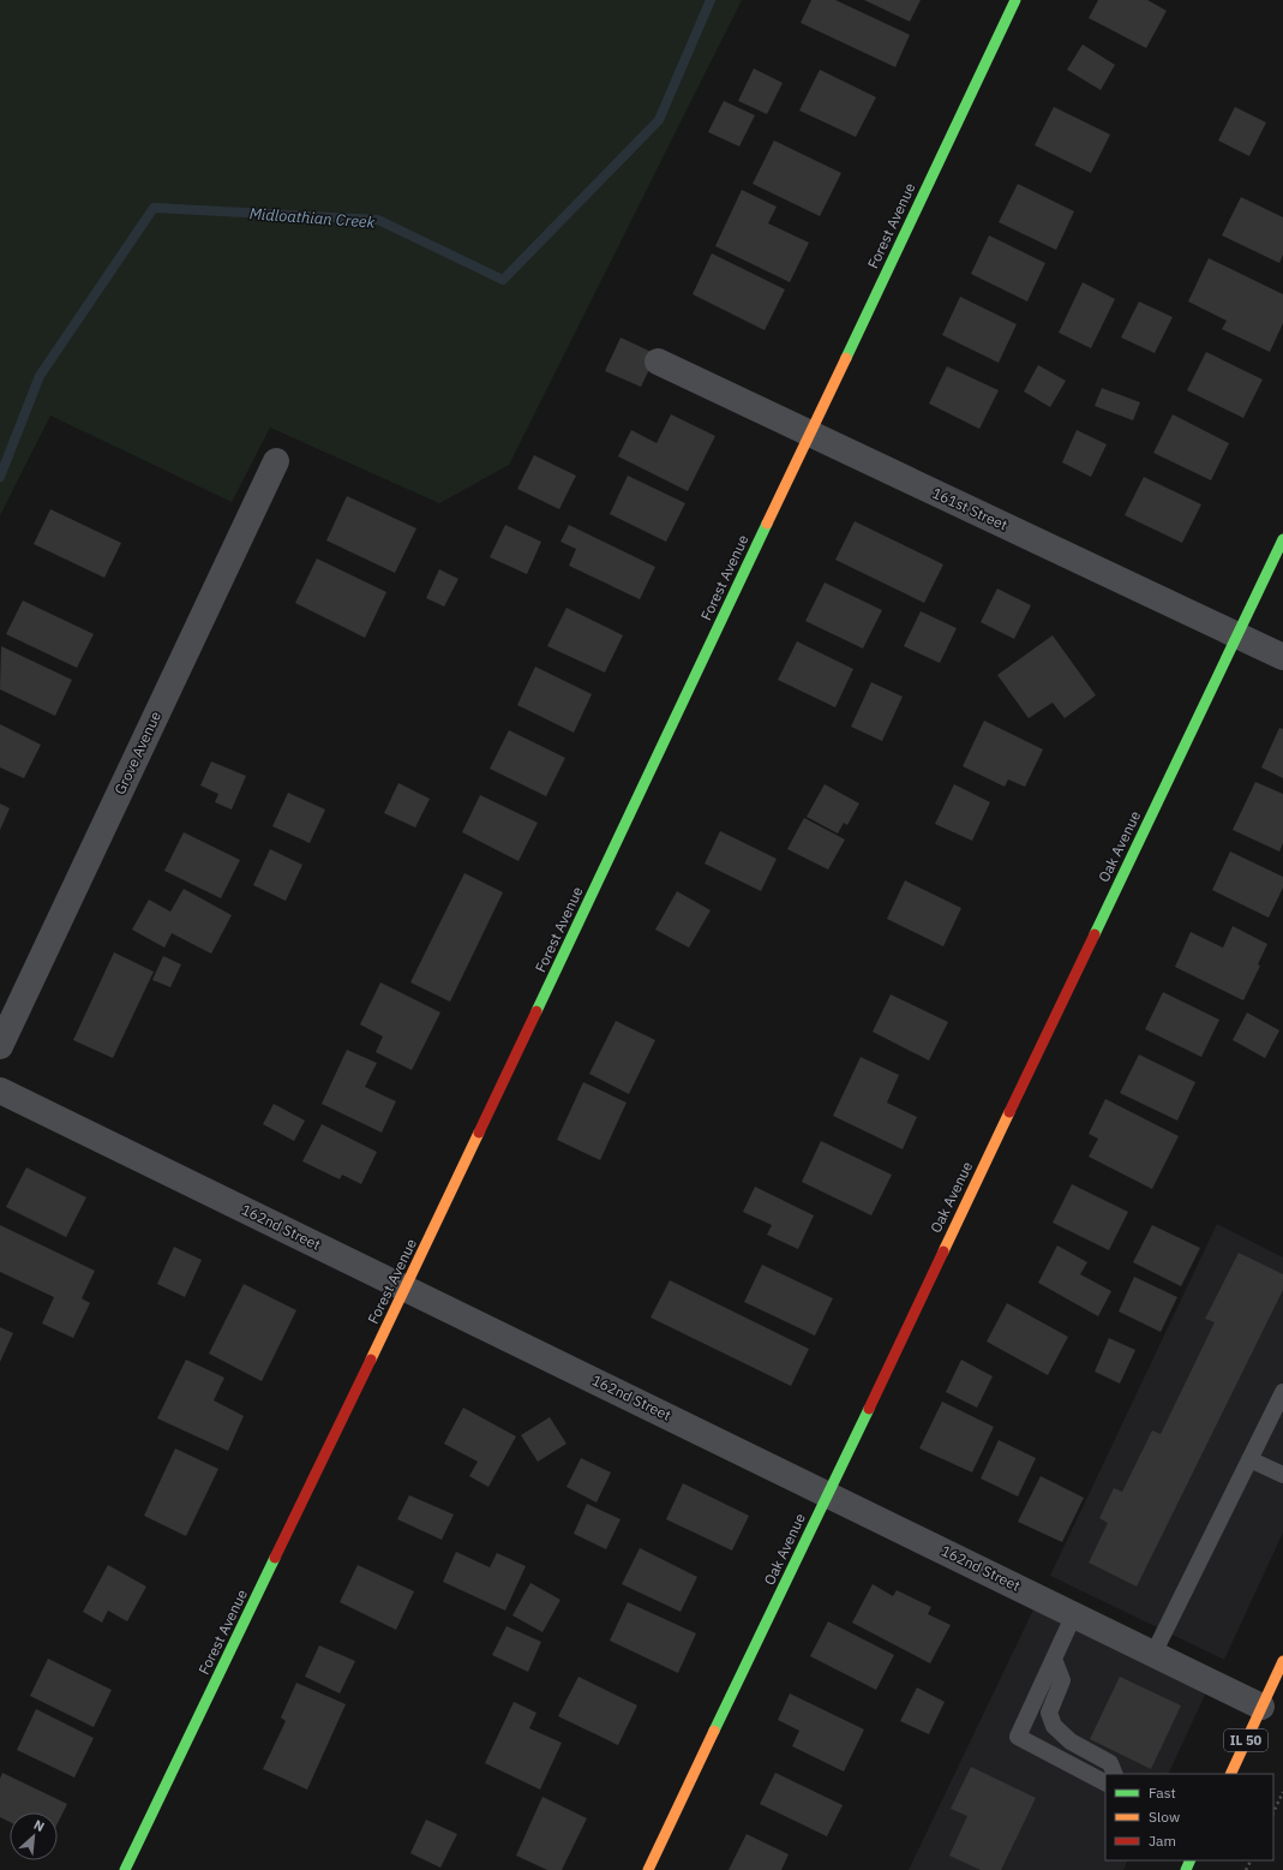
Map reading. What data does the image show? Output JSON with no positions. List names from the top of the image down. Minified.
{"streets":{"street":["Forest Avenue","161st Street","Grove Avenue","Oak Avenue","162nd Street","IL 50"]},"crossings":[["Forest Avenue","161st Street"],["Forest Avenue","162nd Street"],["161st Street","Oak Avenue"],["Oak Avenue","162nd Street"],["162nd Street","IL 50"]],"water":["Midloathian Creek"],"legend":["Fast","Slow","Jam"],"north":"top right"}
